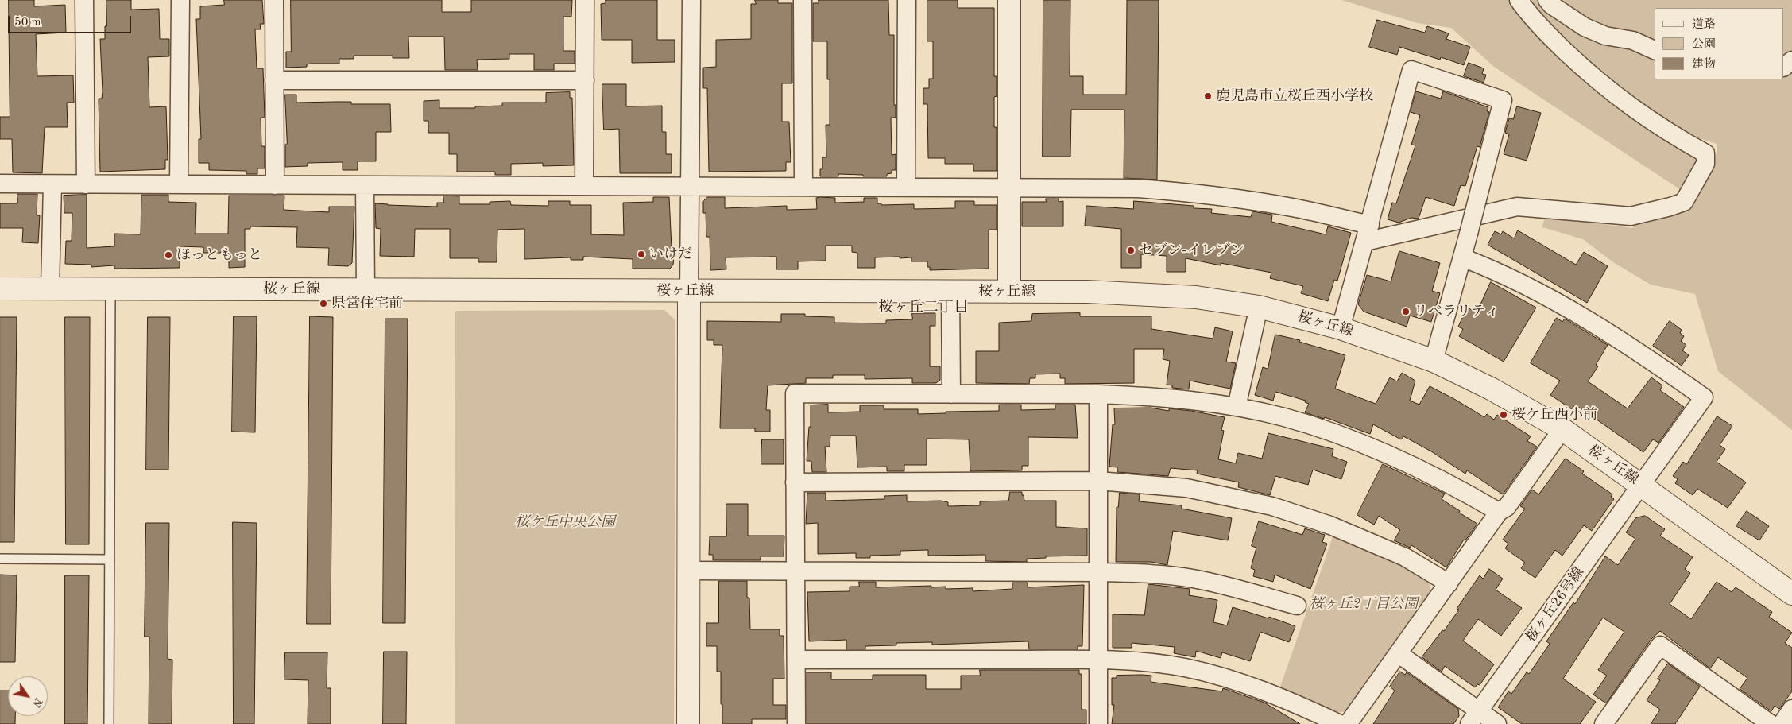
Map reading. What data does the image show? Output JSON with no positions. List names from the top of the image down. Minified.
{"streets":{"street":["桜ヶ丘線","桜ヶ丘26号線"]},"crossings":[["桜ヶ丘線","桜ヶ丘26号線"]],"districts":["桜ヶ丘二丁目"],"parks":["桜ケ丘中央公園","桜ヶ丘2丁目公園"],"places":["鹿児島市立桜丘西小学校","セブン-イレブン","いけだ","ほっともっと","県営住宅前","リベラリティ","桜ケ丘西小前"],"legend":["道路","公園","建物"],"scale_bar":"50 m","north":"bottom right"}
